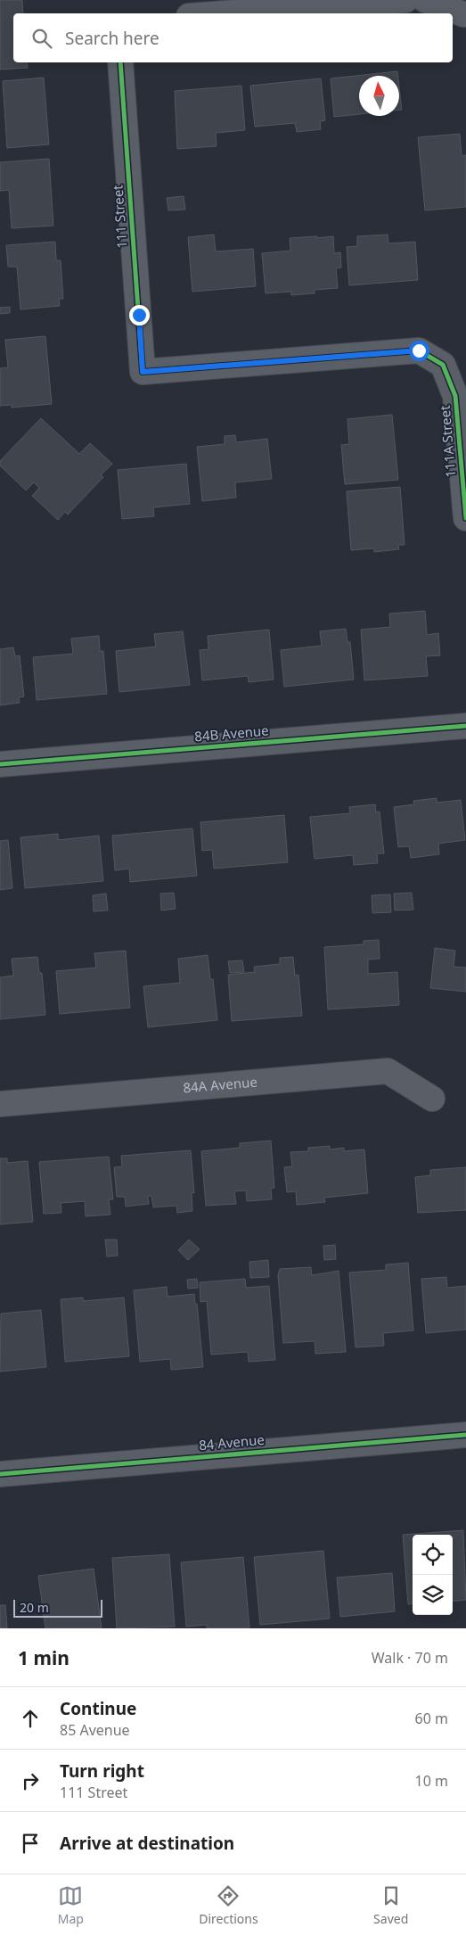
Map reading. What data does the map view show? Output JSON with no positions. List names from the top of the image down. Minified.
{"streets":{"street":["111 Street","111A Street","84B Avenue","84A Avenue","84 Avenue"]},"crossings":[["111 Street","111A Street"]],"scale_bar":"20 m","north":"top","page":{"search":"Search here","scale":"20 m","heading":["1 min","Walk · 70 m"],"list":[["Continue","85 Avenue","60 m"],["Turn right","111 Street","10 m"],"Arrive at destination"],"nav":["Map","Directions","Saved"]}}
